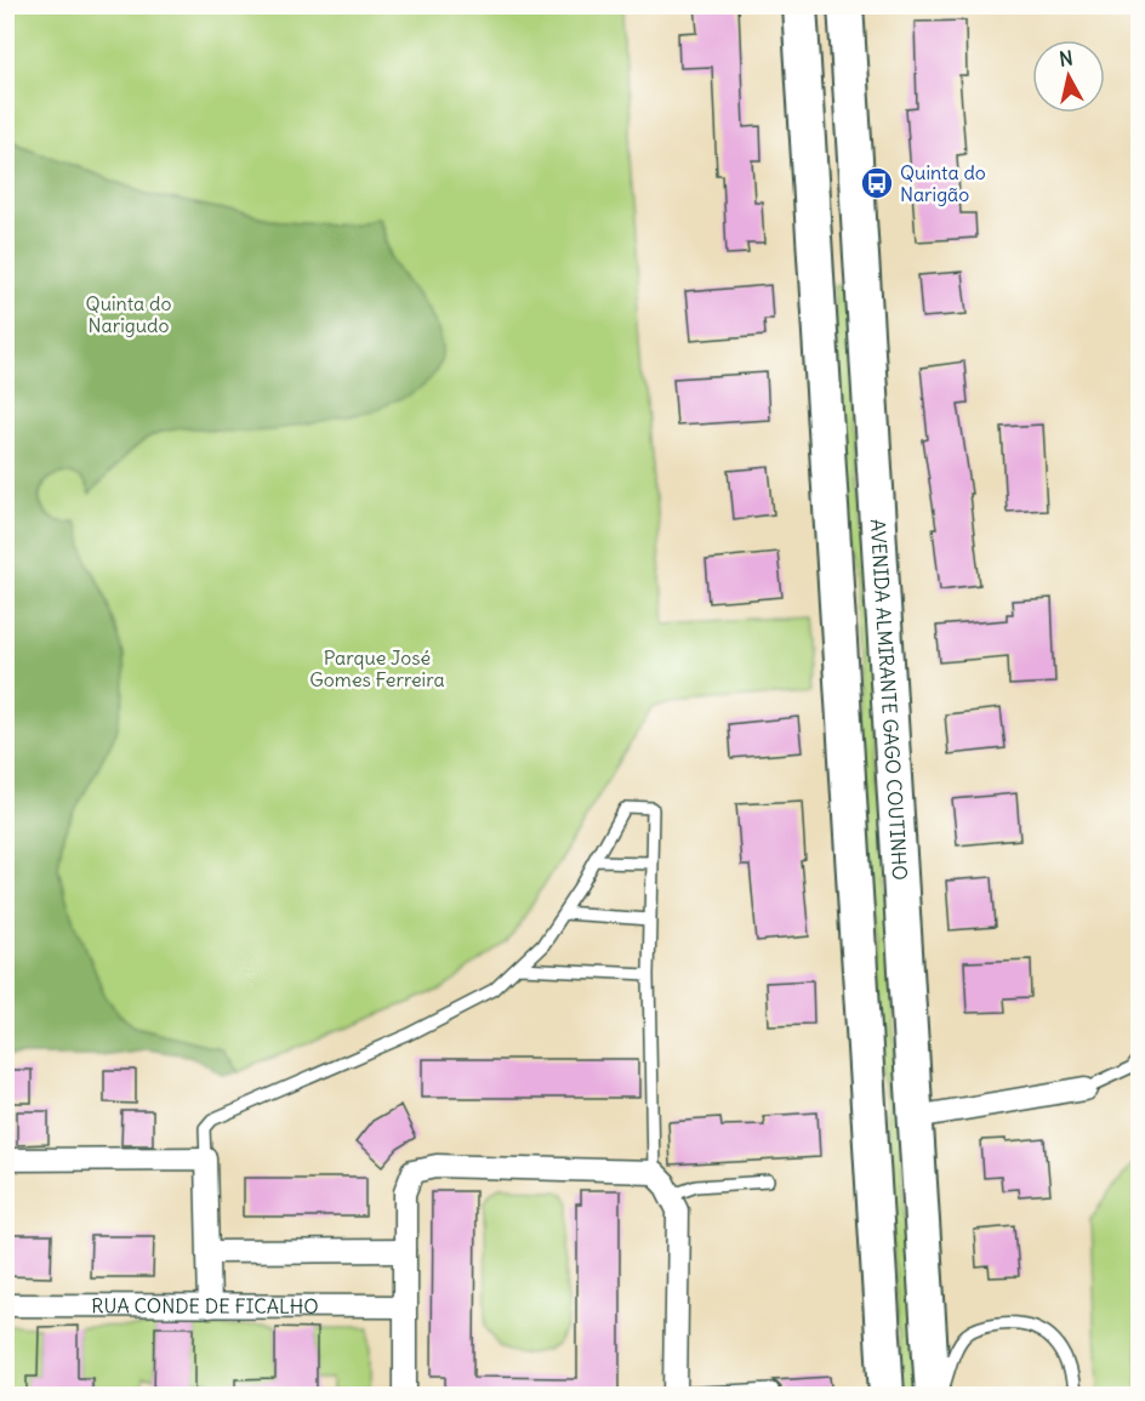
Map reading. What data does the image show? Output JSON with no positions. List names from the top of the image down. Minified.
{"streets":{"main road":["AVENIDA ALMIRANTE GAGO COUTINHO"],"street":["RUA CONDE DE FICALHO"]},"parks":["Quinta do Narigudo","Parque José Gomes Ferreira"],"places":{"bus stop":["Quinta do Narigão"]},"north":"top"}
